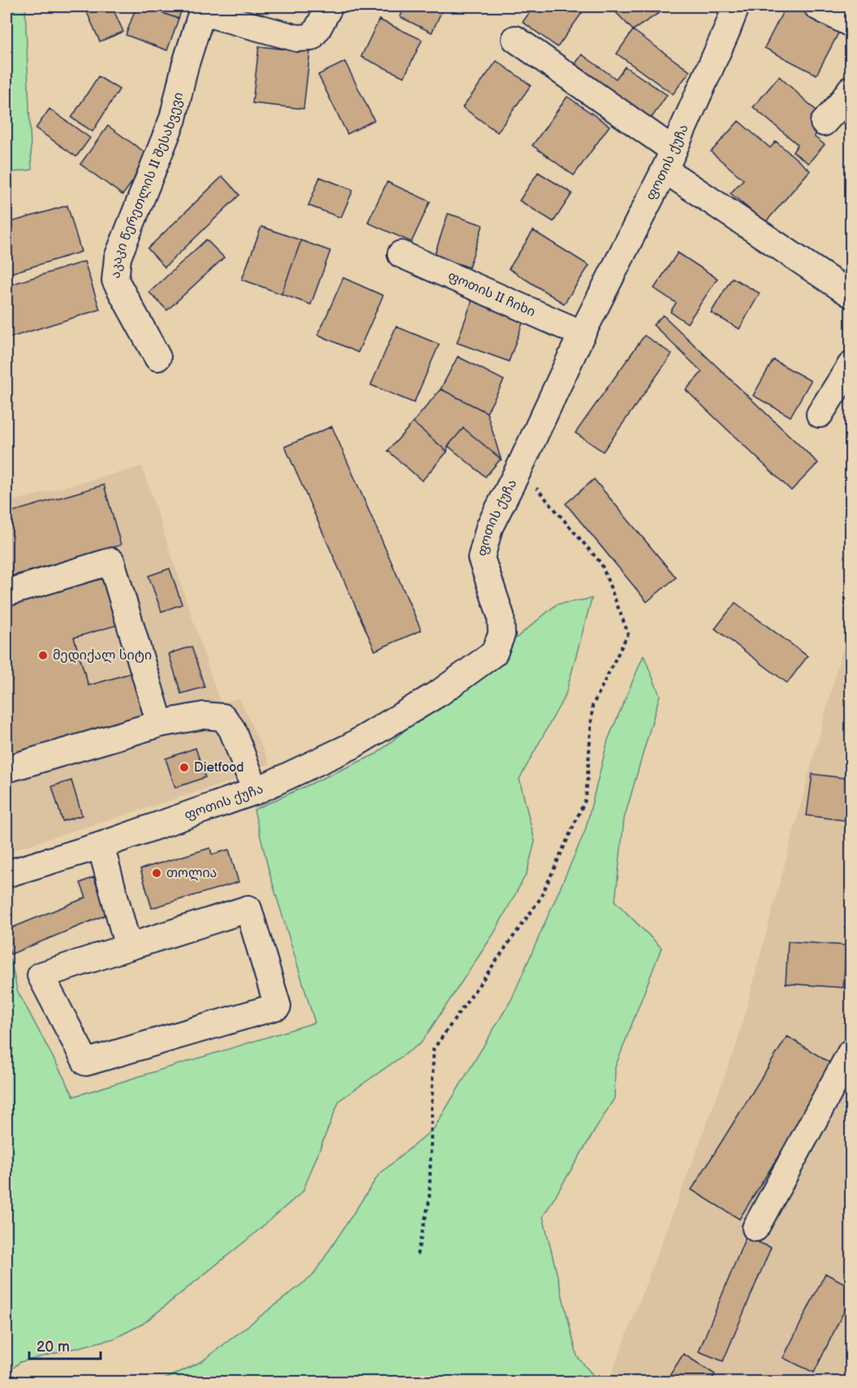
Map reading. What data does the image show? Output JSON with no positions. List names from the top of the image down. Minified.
{"streets":{"street":["ფოთის ქუჩა","აკაკი წერეთლის II შესახვევი","ფოთის II ჩიხი"]},"crossings":[["ფოთის ქუჩა","ფოთის II ჩიხი"]],"places":["მედიქალ სიტი","Dietfood","თოლია"],"scale_bar":"20 m"}
